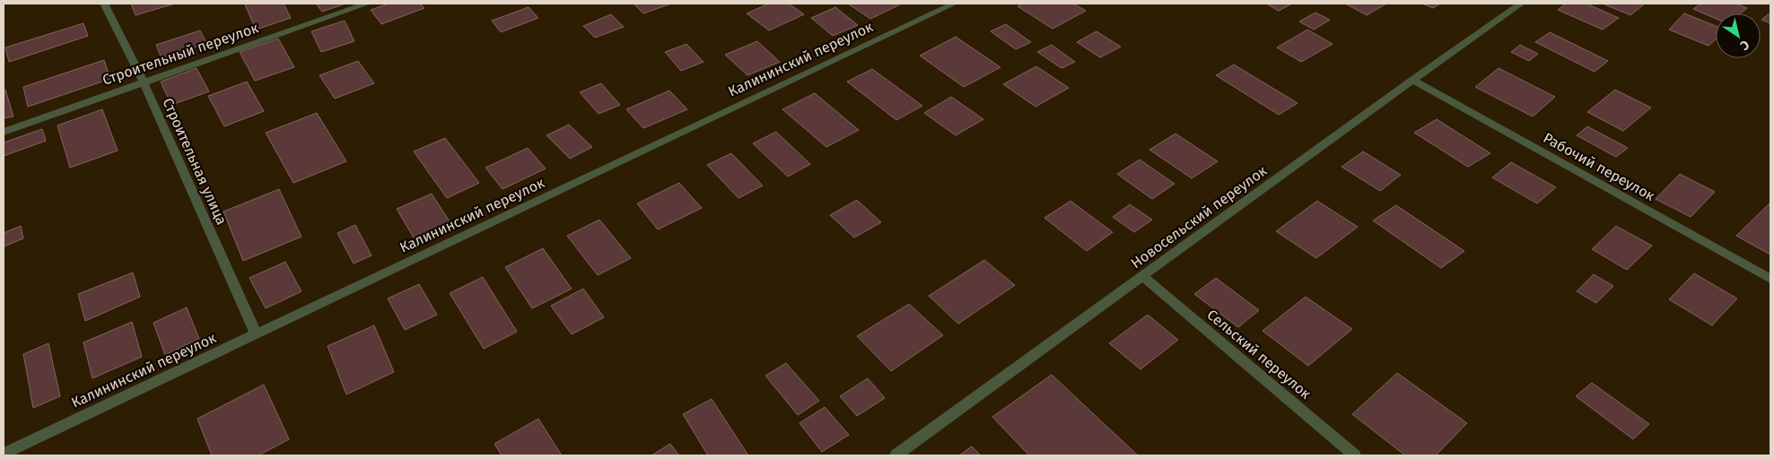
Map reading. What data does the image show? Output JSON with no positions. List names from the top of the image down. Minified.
{"streets":{"street":["Строительный переулок","Калининский переулок","Строительная улица","Рабочий переулок","Новосельский переулок","Сельский переулок"]},"crossings":[["Строительный переулок","Строительная улица"],["Калининский переулок","Строительная улица"],["Рабочий переулок","Новосельский переулок"],["Новосельский переулок","Сельский переулок"]],"north":"bottom right"}
